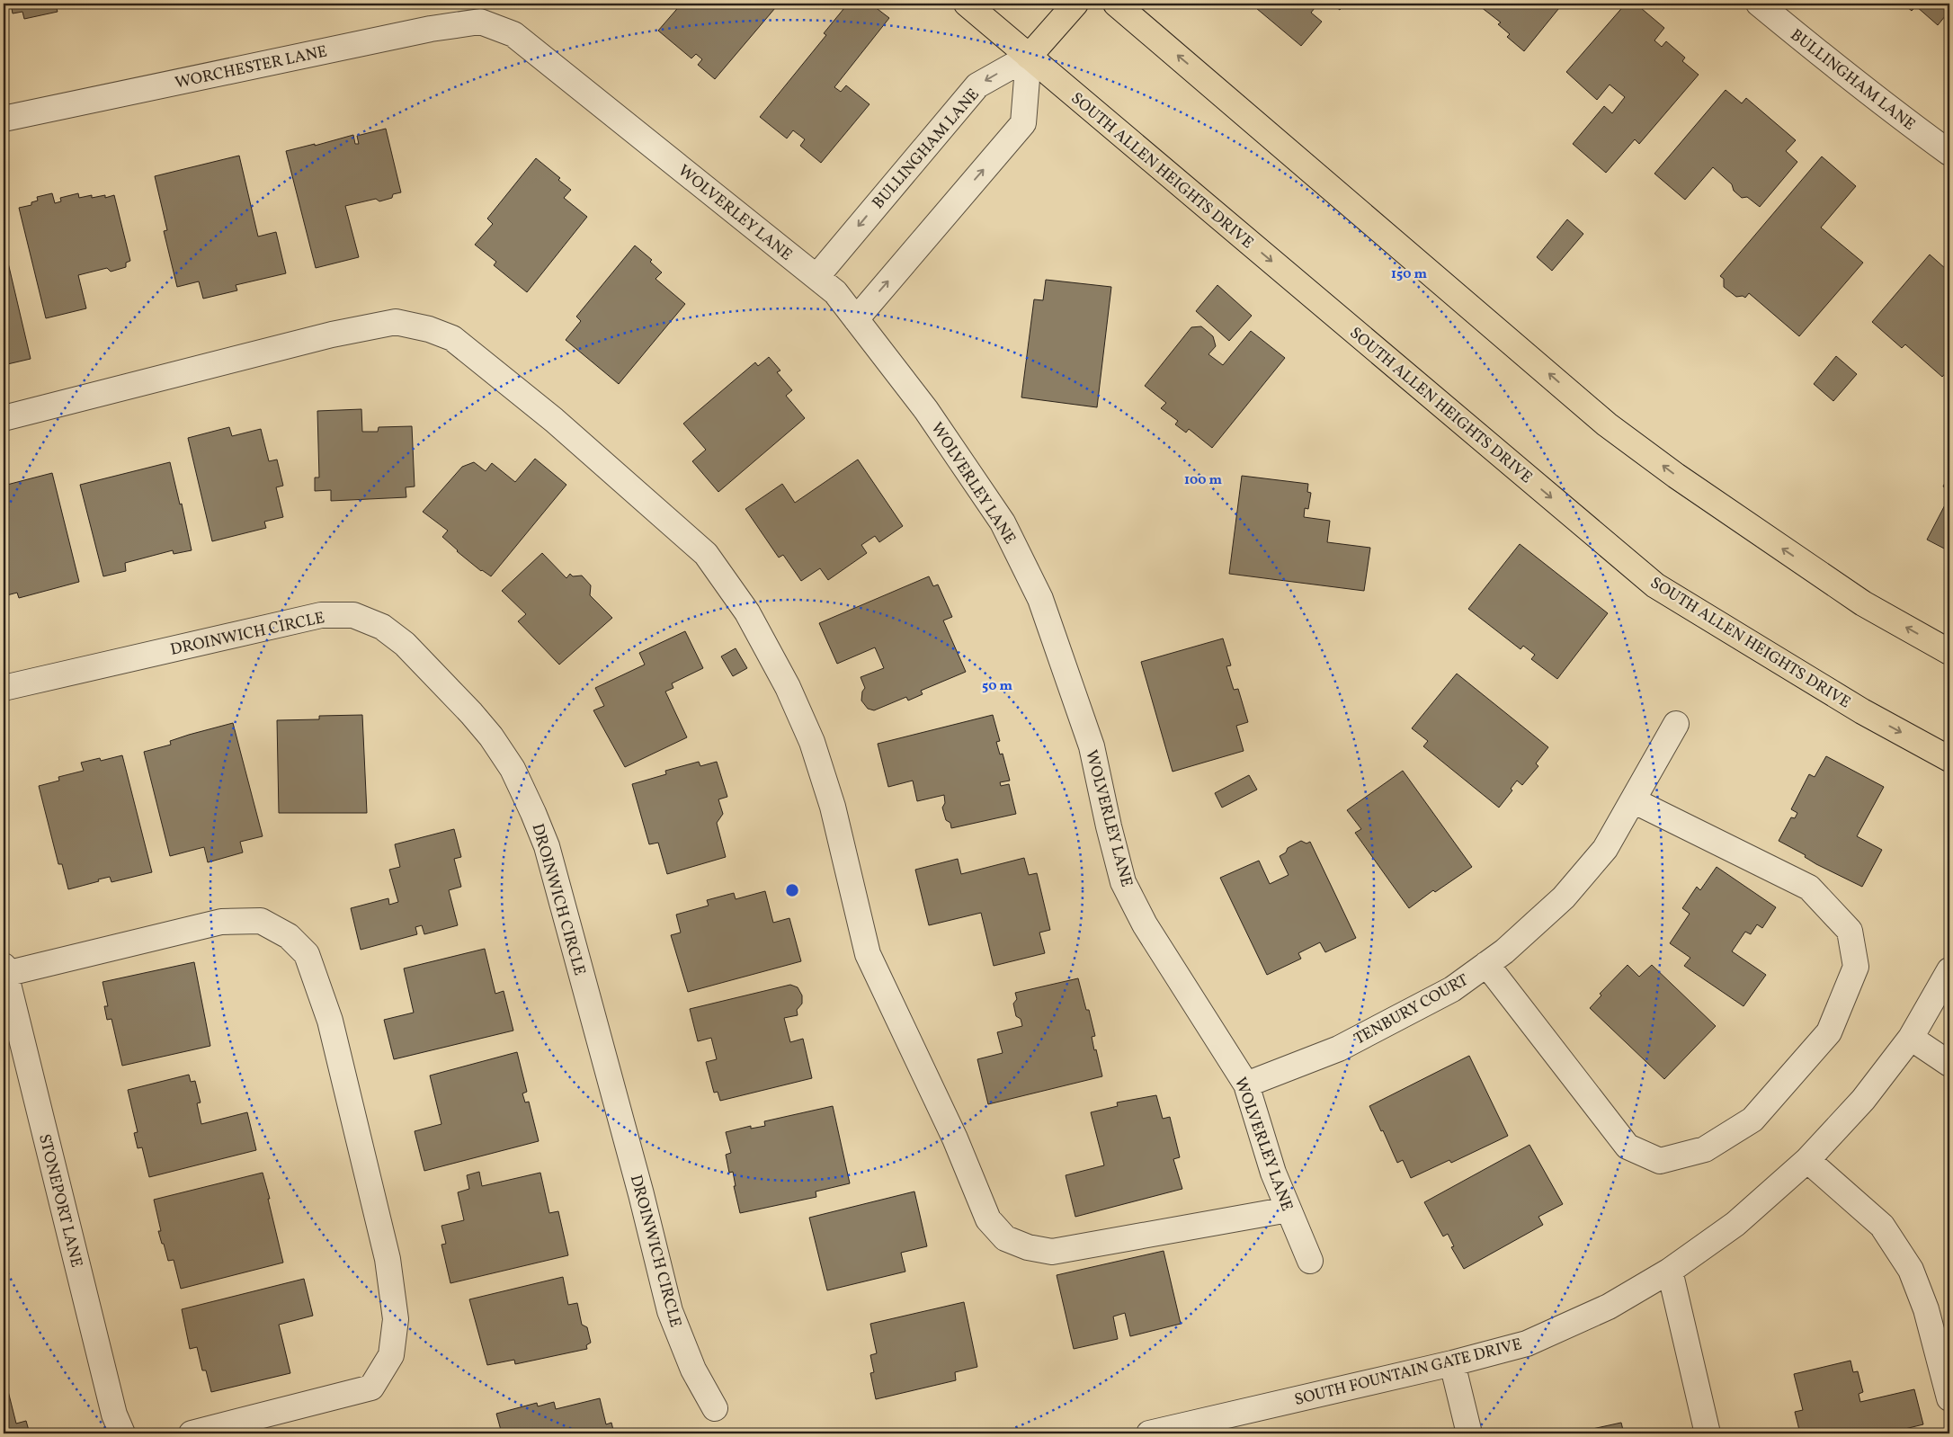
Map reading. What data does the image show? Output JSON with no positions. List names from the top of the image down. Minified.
{"streets":{"main road":["SOUTH ALLEN HEIGHTS DRIVE"],"street":["WORCHESTER LANE","BULLINGHAM LANE","WOLVERLEY LANE","DROINWICH CIRCLE","TENBURY COURT","STONEPORT LANE","SOUTH FOUNTAIN GATE DRIVE"]},"crossings":[["WORCHESTER LANE","WOLVERLEY LANE"],["BULLINGHAM LANE","SOUTH ALLEN HEIGHTS DRIVE"],["BULLINGHAM LANE","WOLVERLEY LANE"],["WOLVERLEY LANE","TENBURY COURT"]],"rings":["150 m","100 m","50 m"]}
